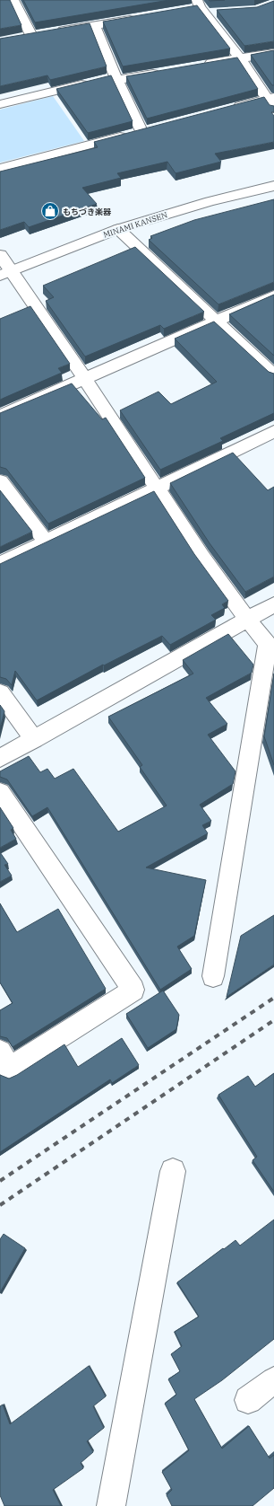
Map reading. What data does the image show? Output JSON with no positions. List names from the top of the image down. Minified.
{"streets":{"street":["MINAMI KANSEN"]},"places":{"shop":["もちづき楽器"]}}
